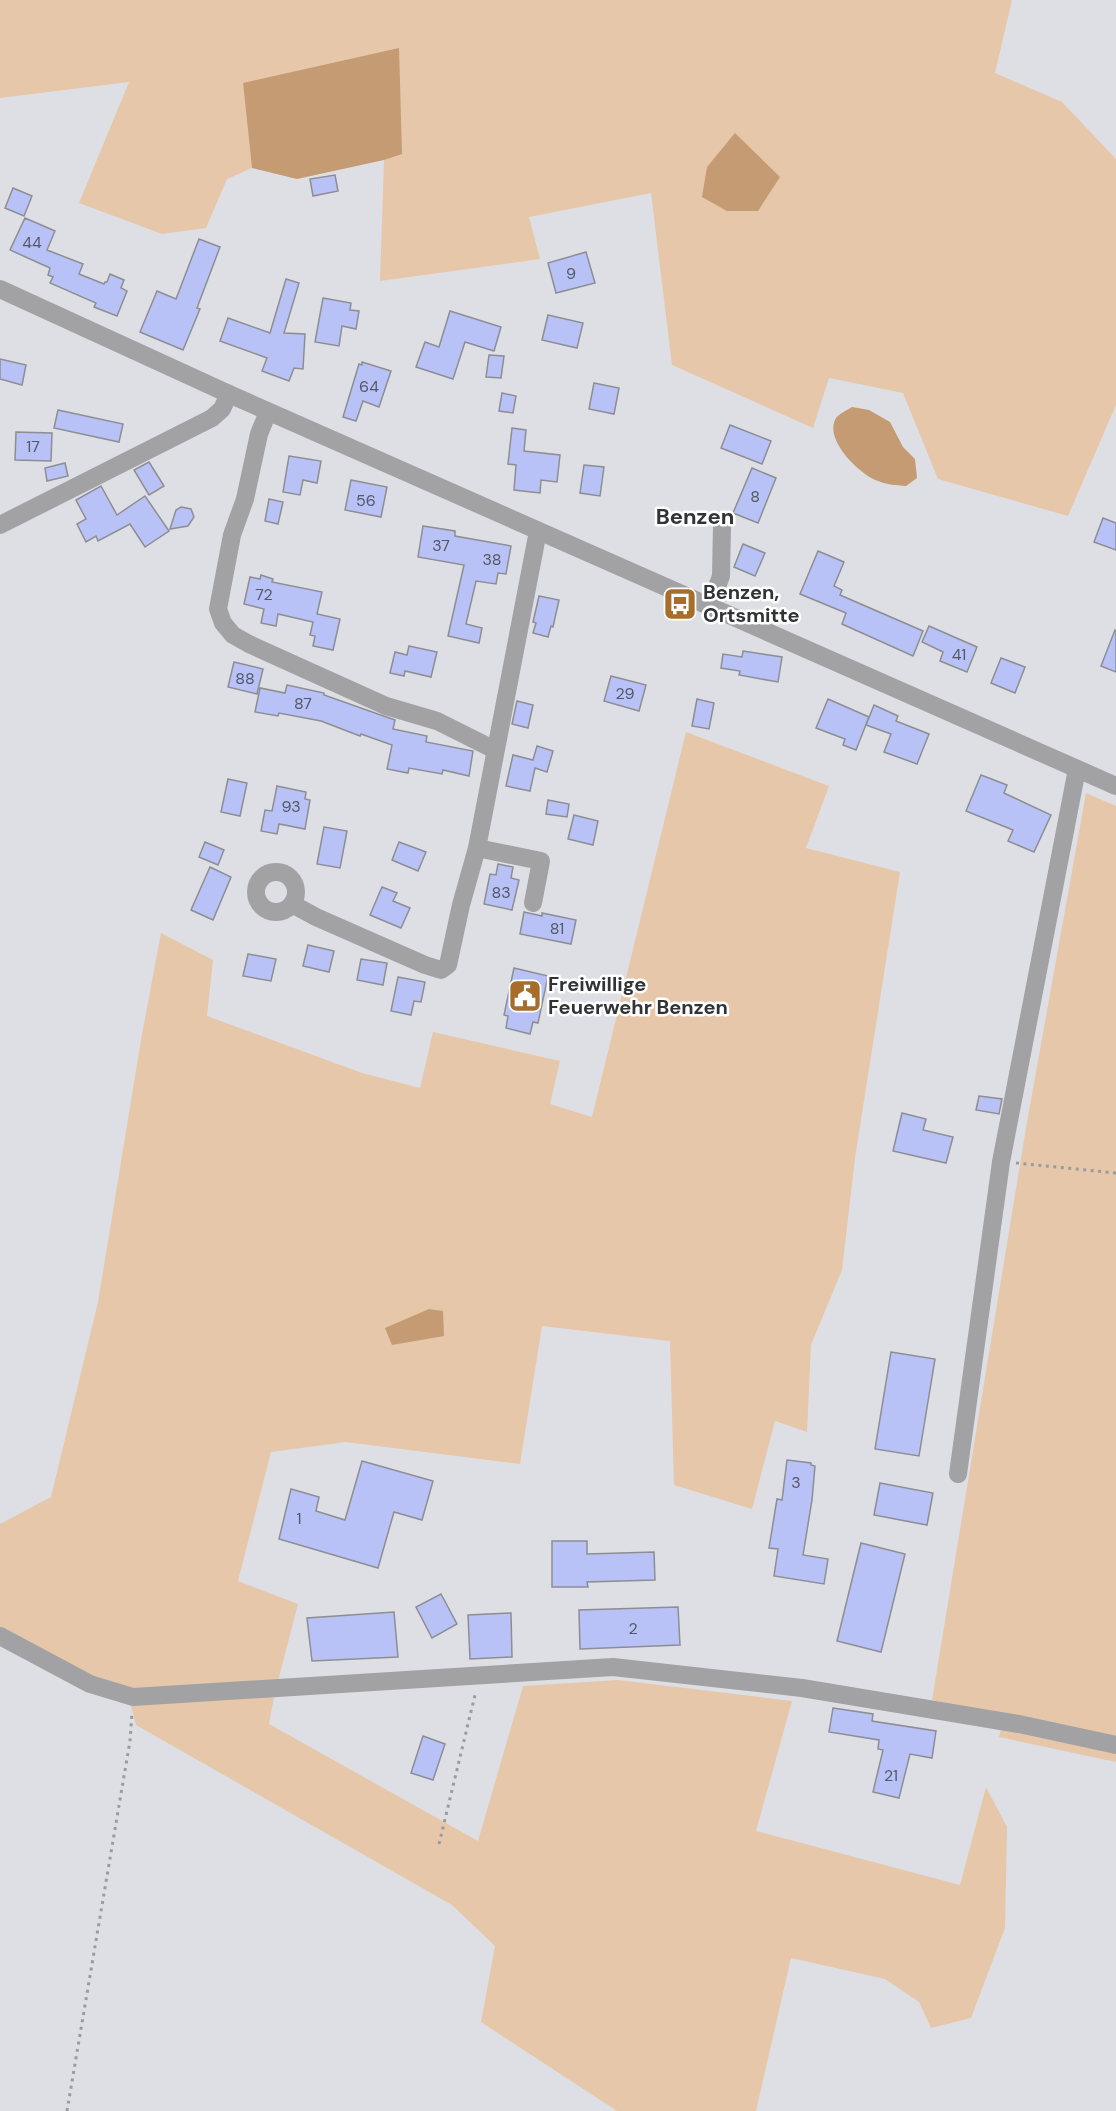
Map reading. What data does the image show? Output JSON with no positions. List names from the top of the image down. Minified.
{"districts":["Benzen"],"places":{"bus stop":["Benzen, Ortsmitte"],"public building":["Freiwillige Feuerwehr Benzen"]},"house_numbers":["44","9","64","17","8","56","37","38","72","41","88","29","87","93","83","81","3","1","2","21"]}
